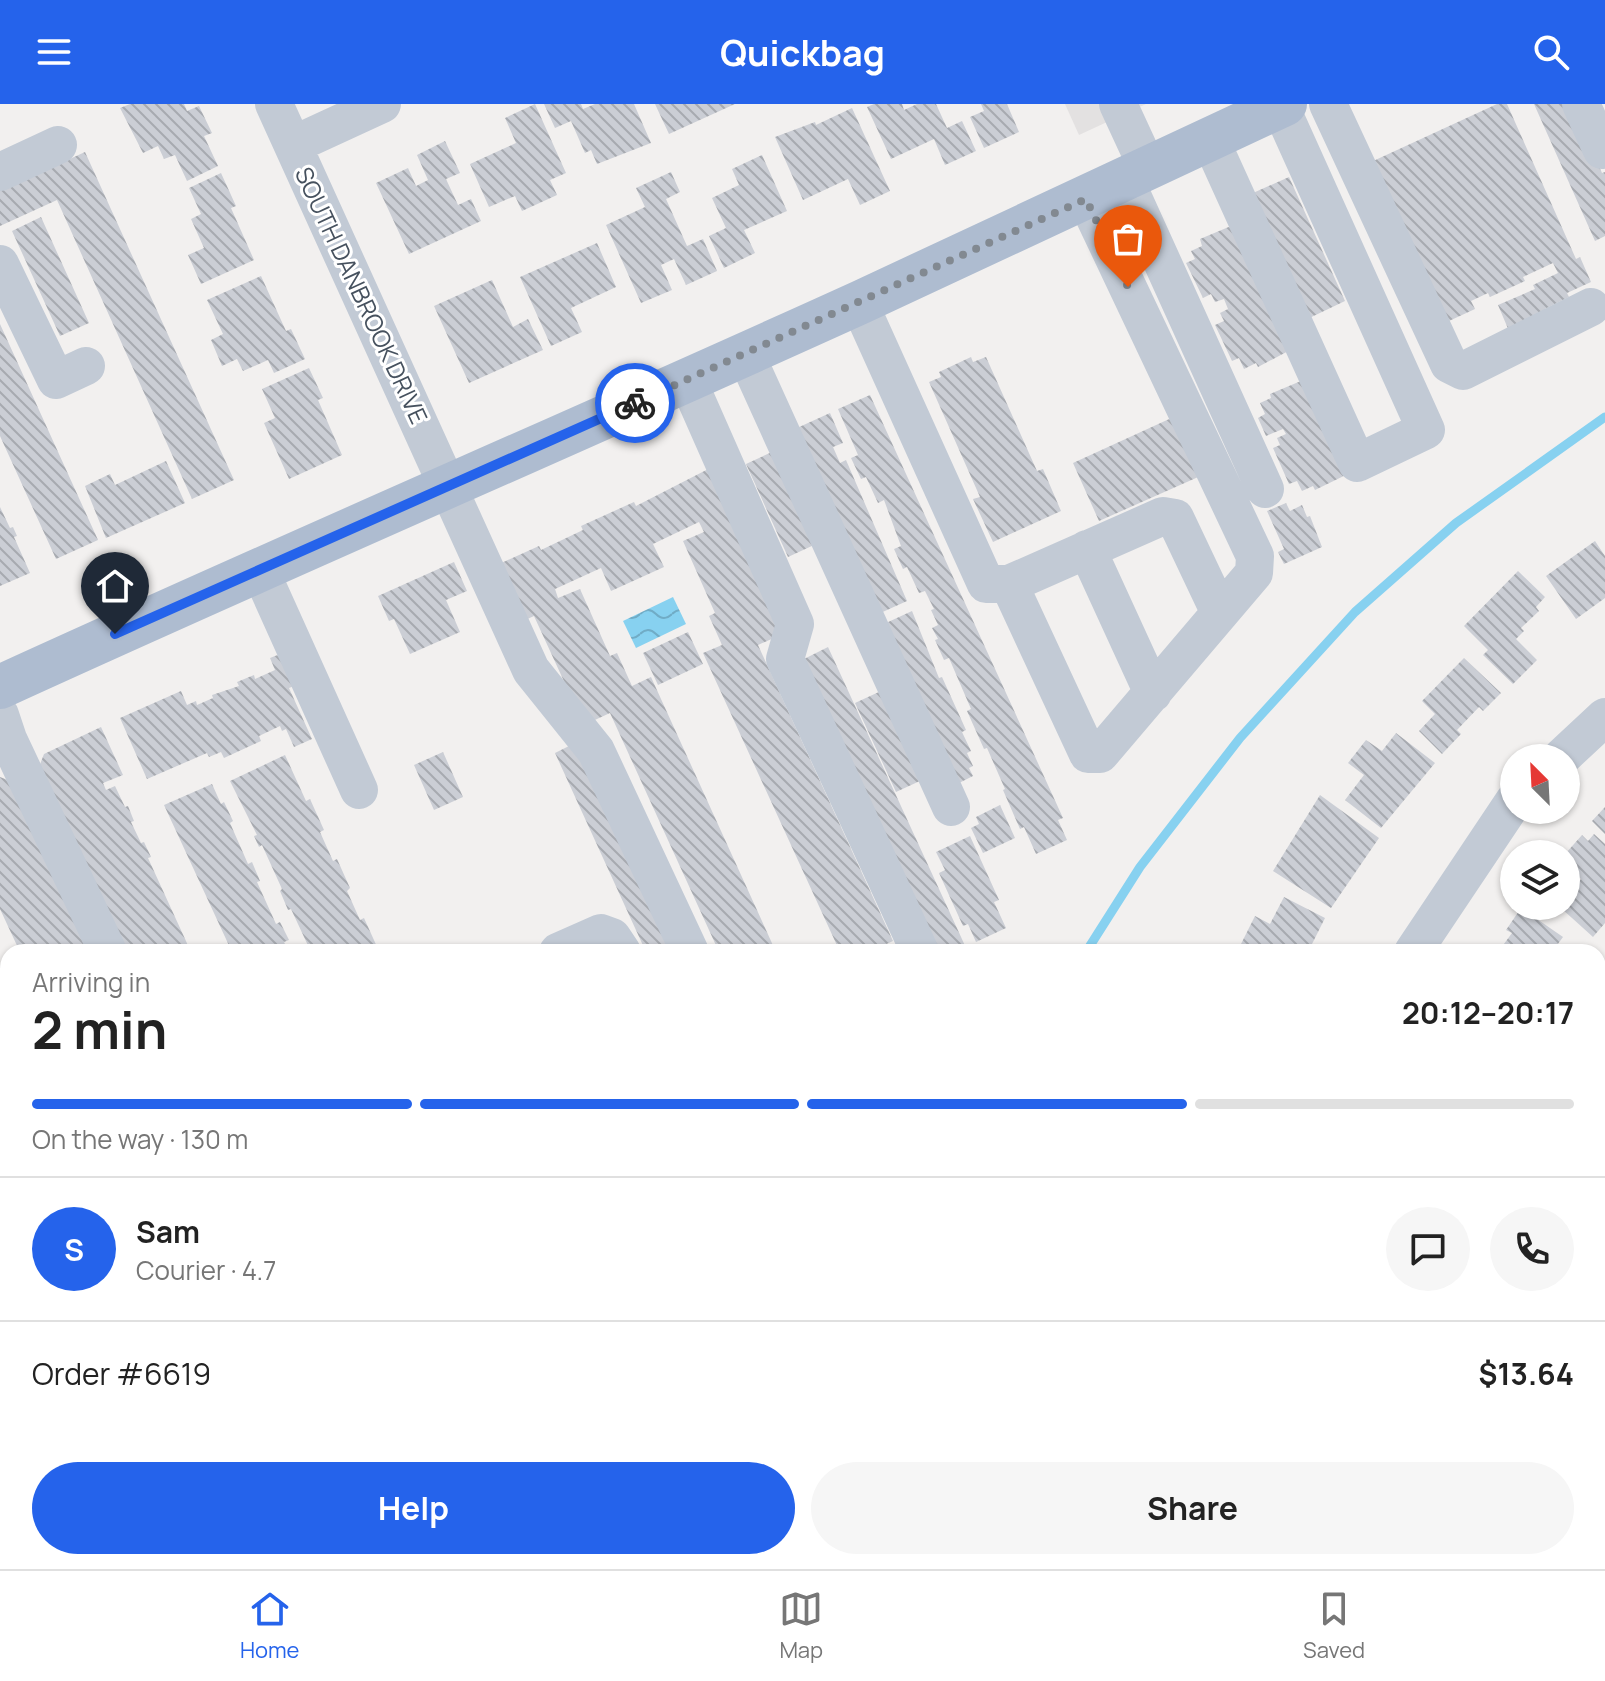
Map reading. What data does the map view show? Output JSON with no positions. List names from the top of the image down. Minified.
{"streets":{"street":["SOUTH DANBROOK DRIVE"]},"north":"top left","page":{"header":"Quickbag","heading":["2 min","Arriving in","20:12–20:17"],"panel":["Sam","Courier · 4.7","Order #6619","$13.64"],"bar":"On the way · 130 m","round":"S","buttons":["Help","Share"],"tabs":["Home","Map","Saved"]}}
